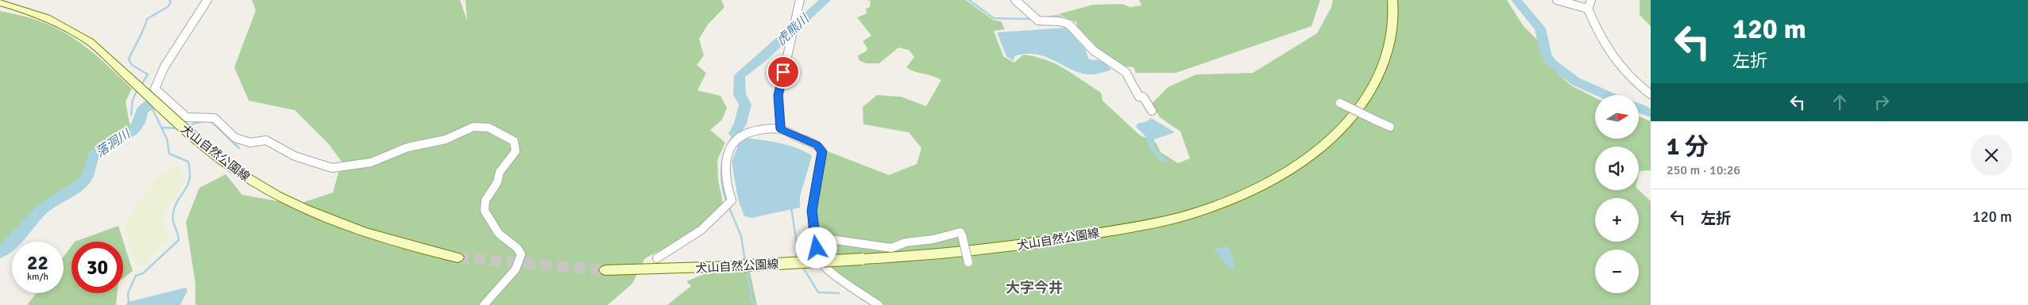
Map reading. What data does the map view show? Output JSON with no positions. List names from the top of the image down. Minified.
{"streets":{"main road":["犬山自然公園線"]},"districts":["大字今井"],"water":["虎熊川","落洞川"],"north":"right","page":{"turn":["120 m","左折"],"map_buttons":["+","−"],"heading":["1 分","250 m · 10:26"],"list":[{"name":"左折","value":"120 m"}],"speed":"22 km/h","limit":"30"}}
